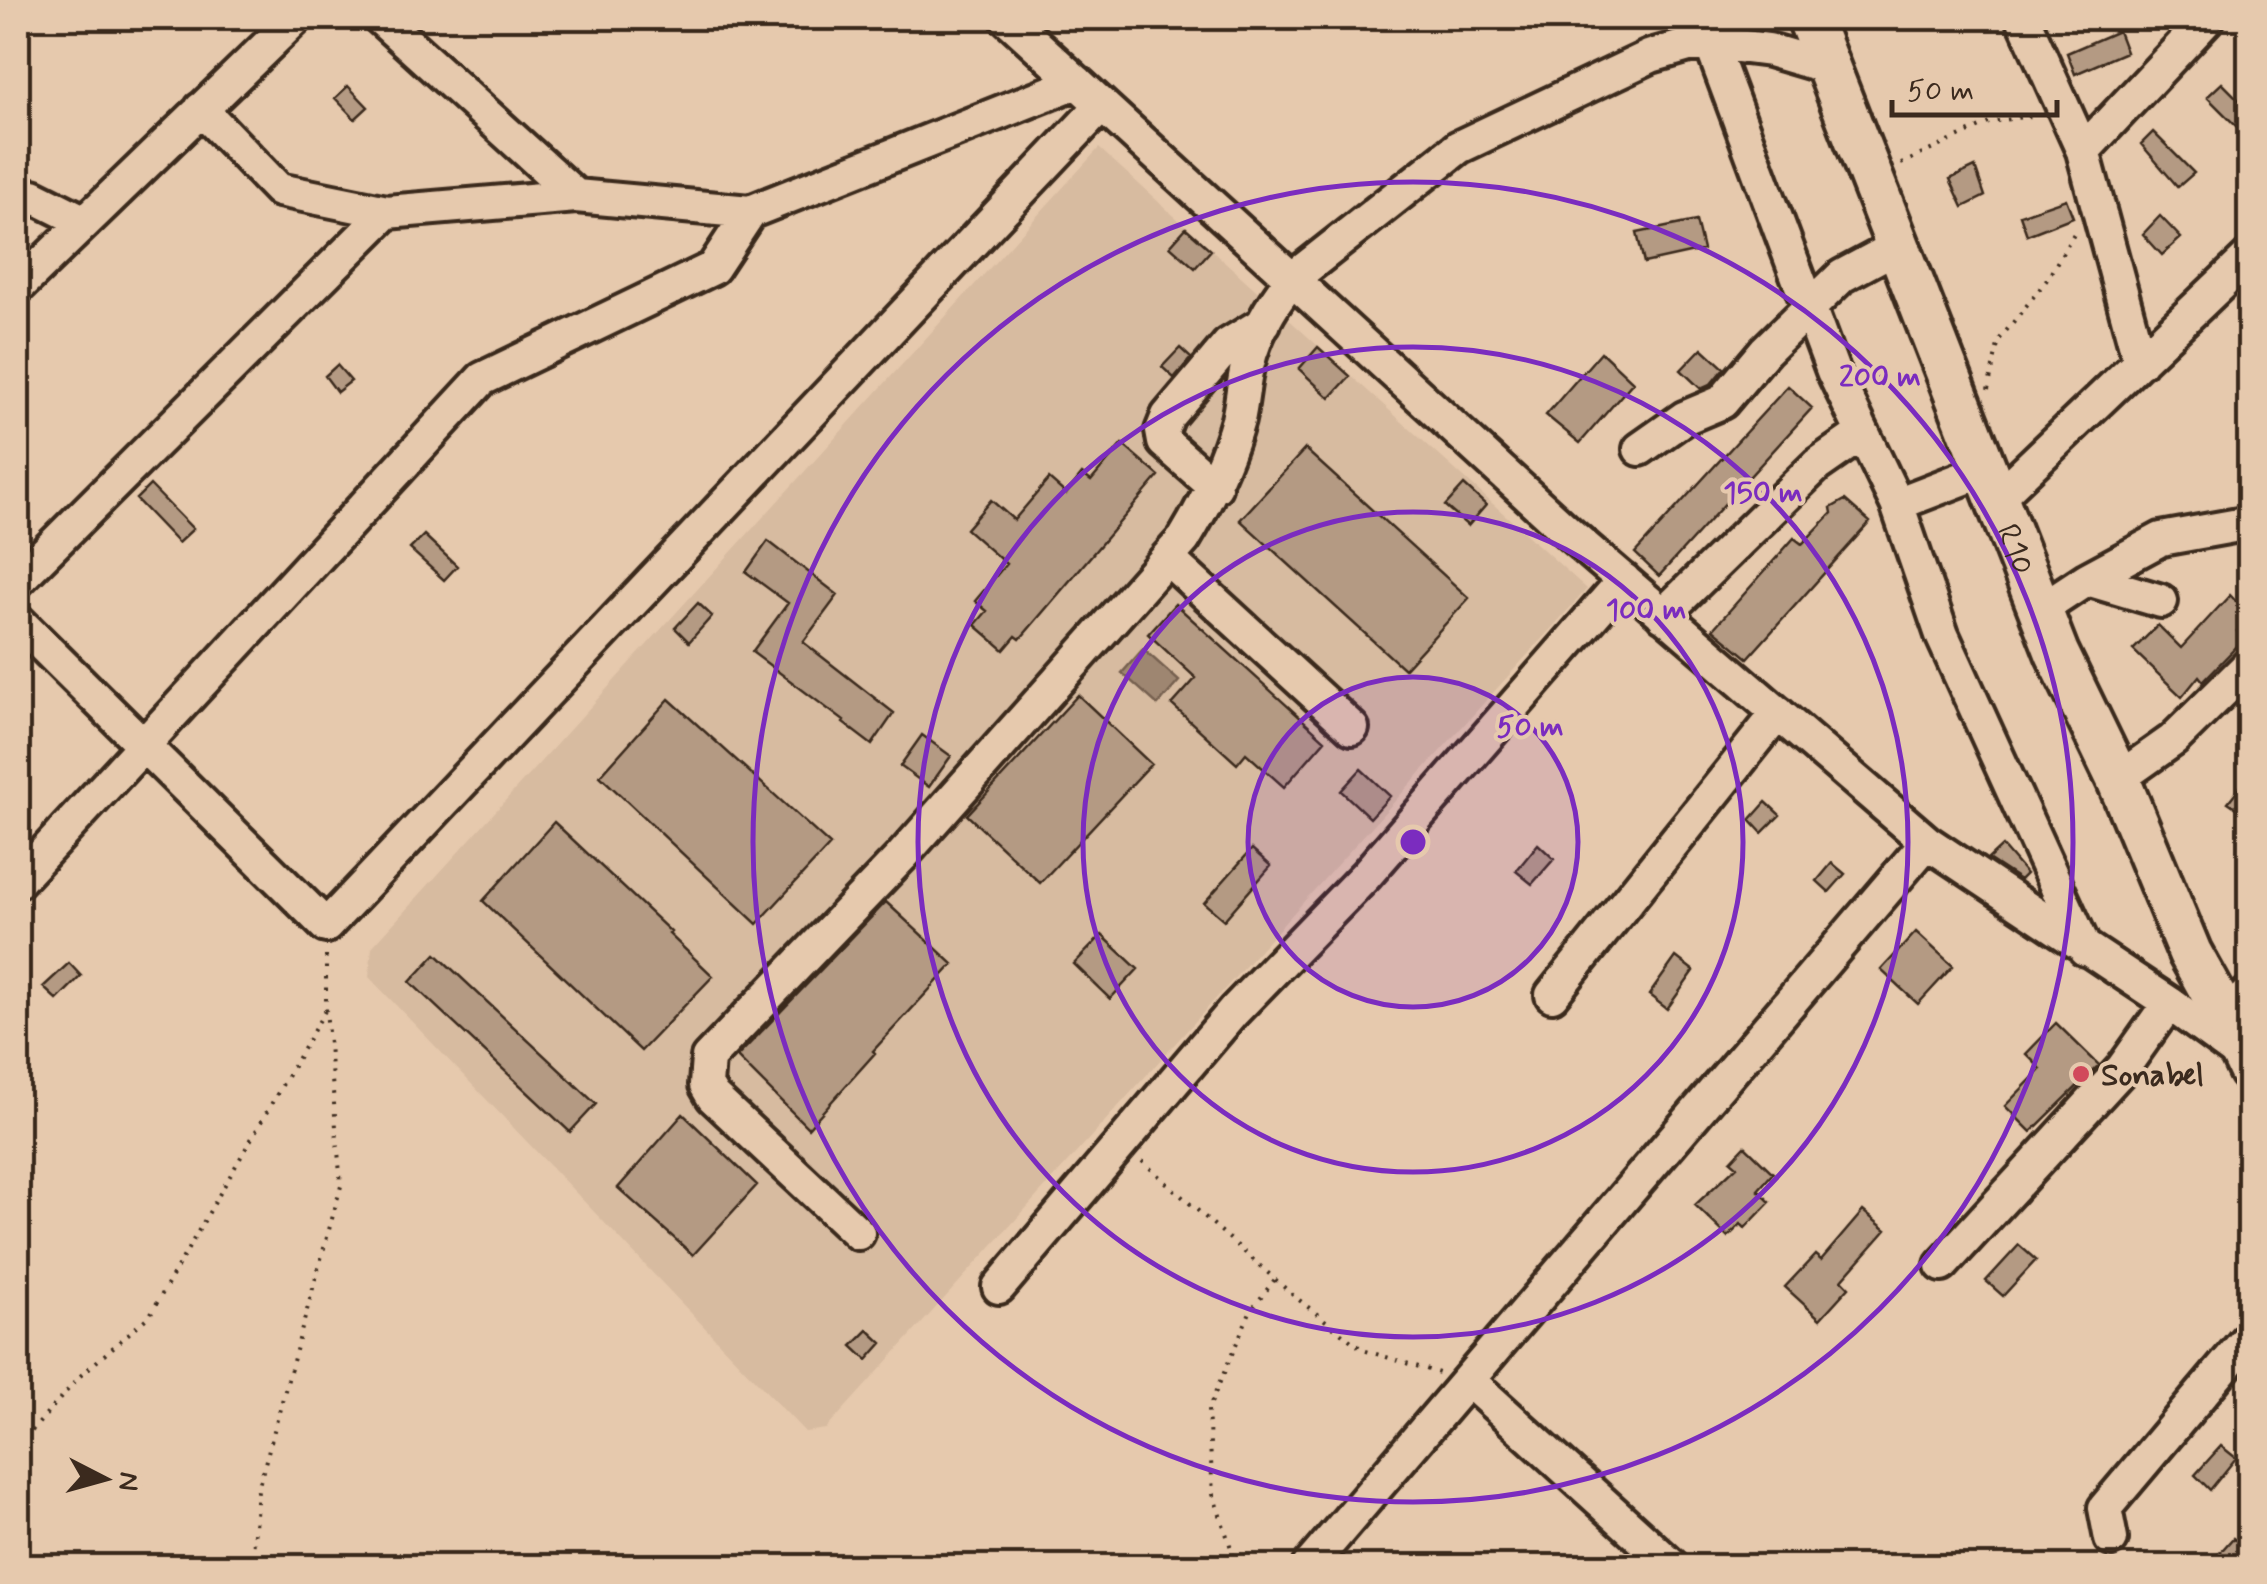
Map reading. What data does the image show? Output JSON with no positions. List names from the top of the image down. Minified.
{"streets":{"main road":["R10"]},"places":["Sonabel"],"scale_bar":"50 m","north":"right","rings":["200 m","150 m","100 m","50 m"]}
